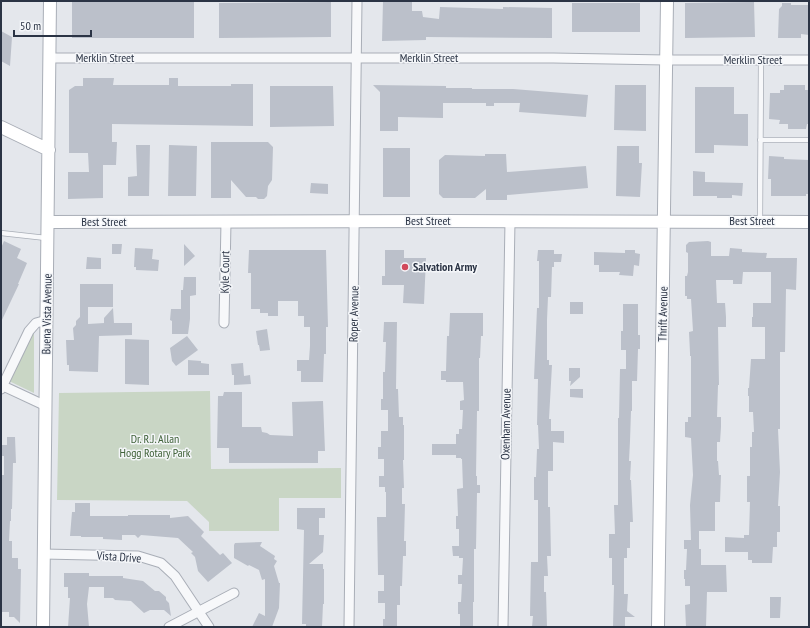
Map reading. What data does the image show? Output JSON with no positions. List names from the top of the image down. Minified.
{"streets":{"street":["Merklin Street","Best Street","Kyle Court","Buena Vista Avenue","Roper Avenue","Thrift Avenue","Oxenham Avenue","Vista Drive"]},"crossings":[["Merklin Street","Buena Vista Avenue"],["Merklin Street","Roper Avenue"],["Merklin Street","Thrift Avenue"],["Best Street","Kyle Court"],["Best Street","Buena Vista Avenue"],["Best Street","Roper Avenue"],["Best Street","Thrift Avenue"],["Best Street","Oxenham Avenue"],["Buena Vista Avenue","Vista Drive"]],"parks":["Dr. R.J. Allan Hogg Rotary Park"],"places":["Salvation Army"],"scale_bar":"50 m"}
